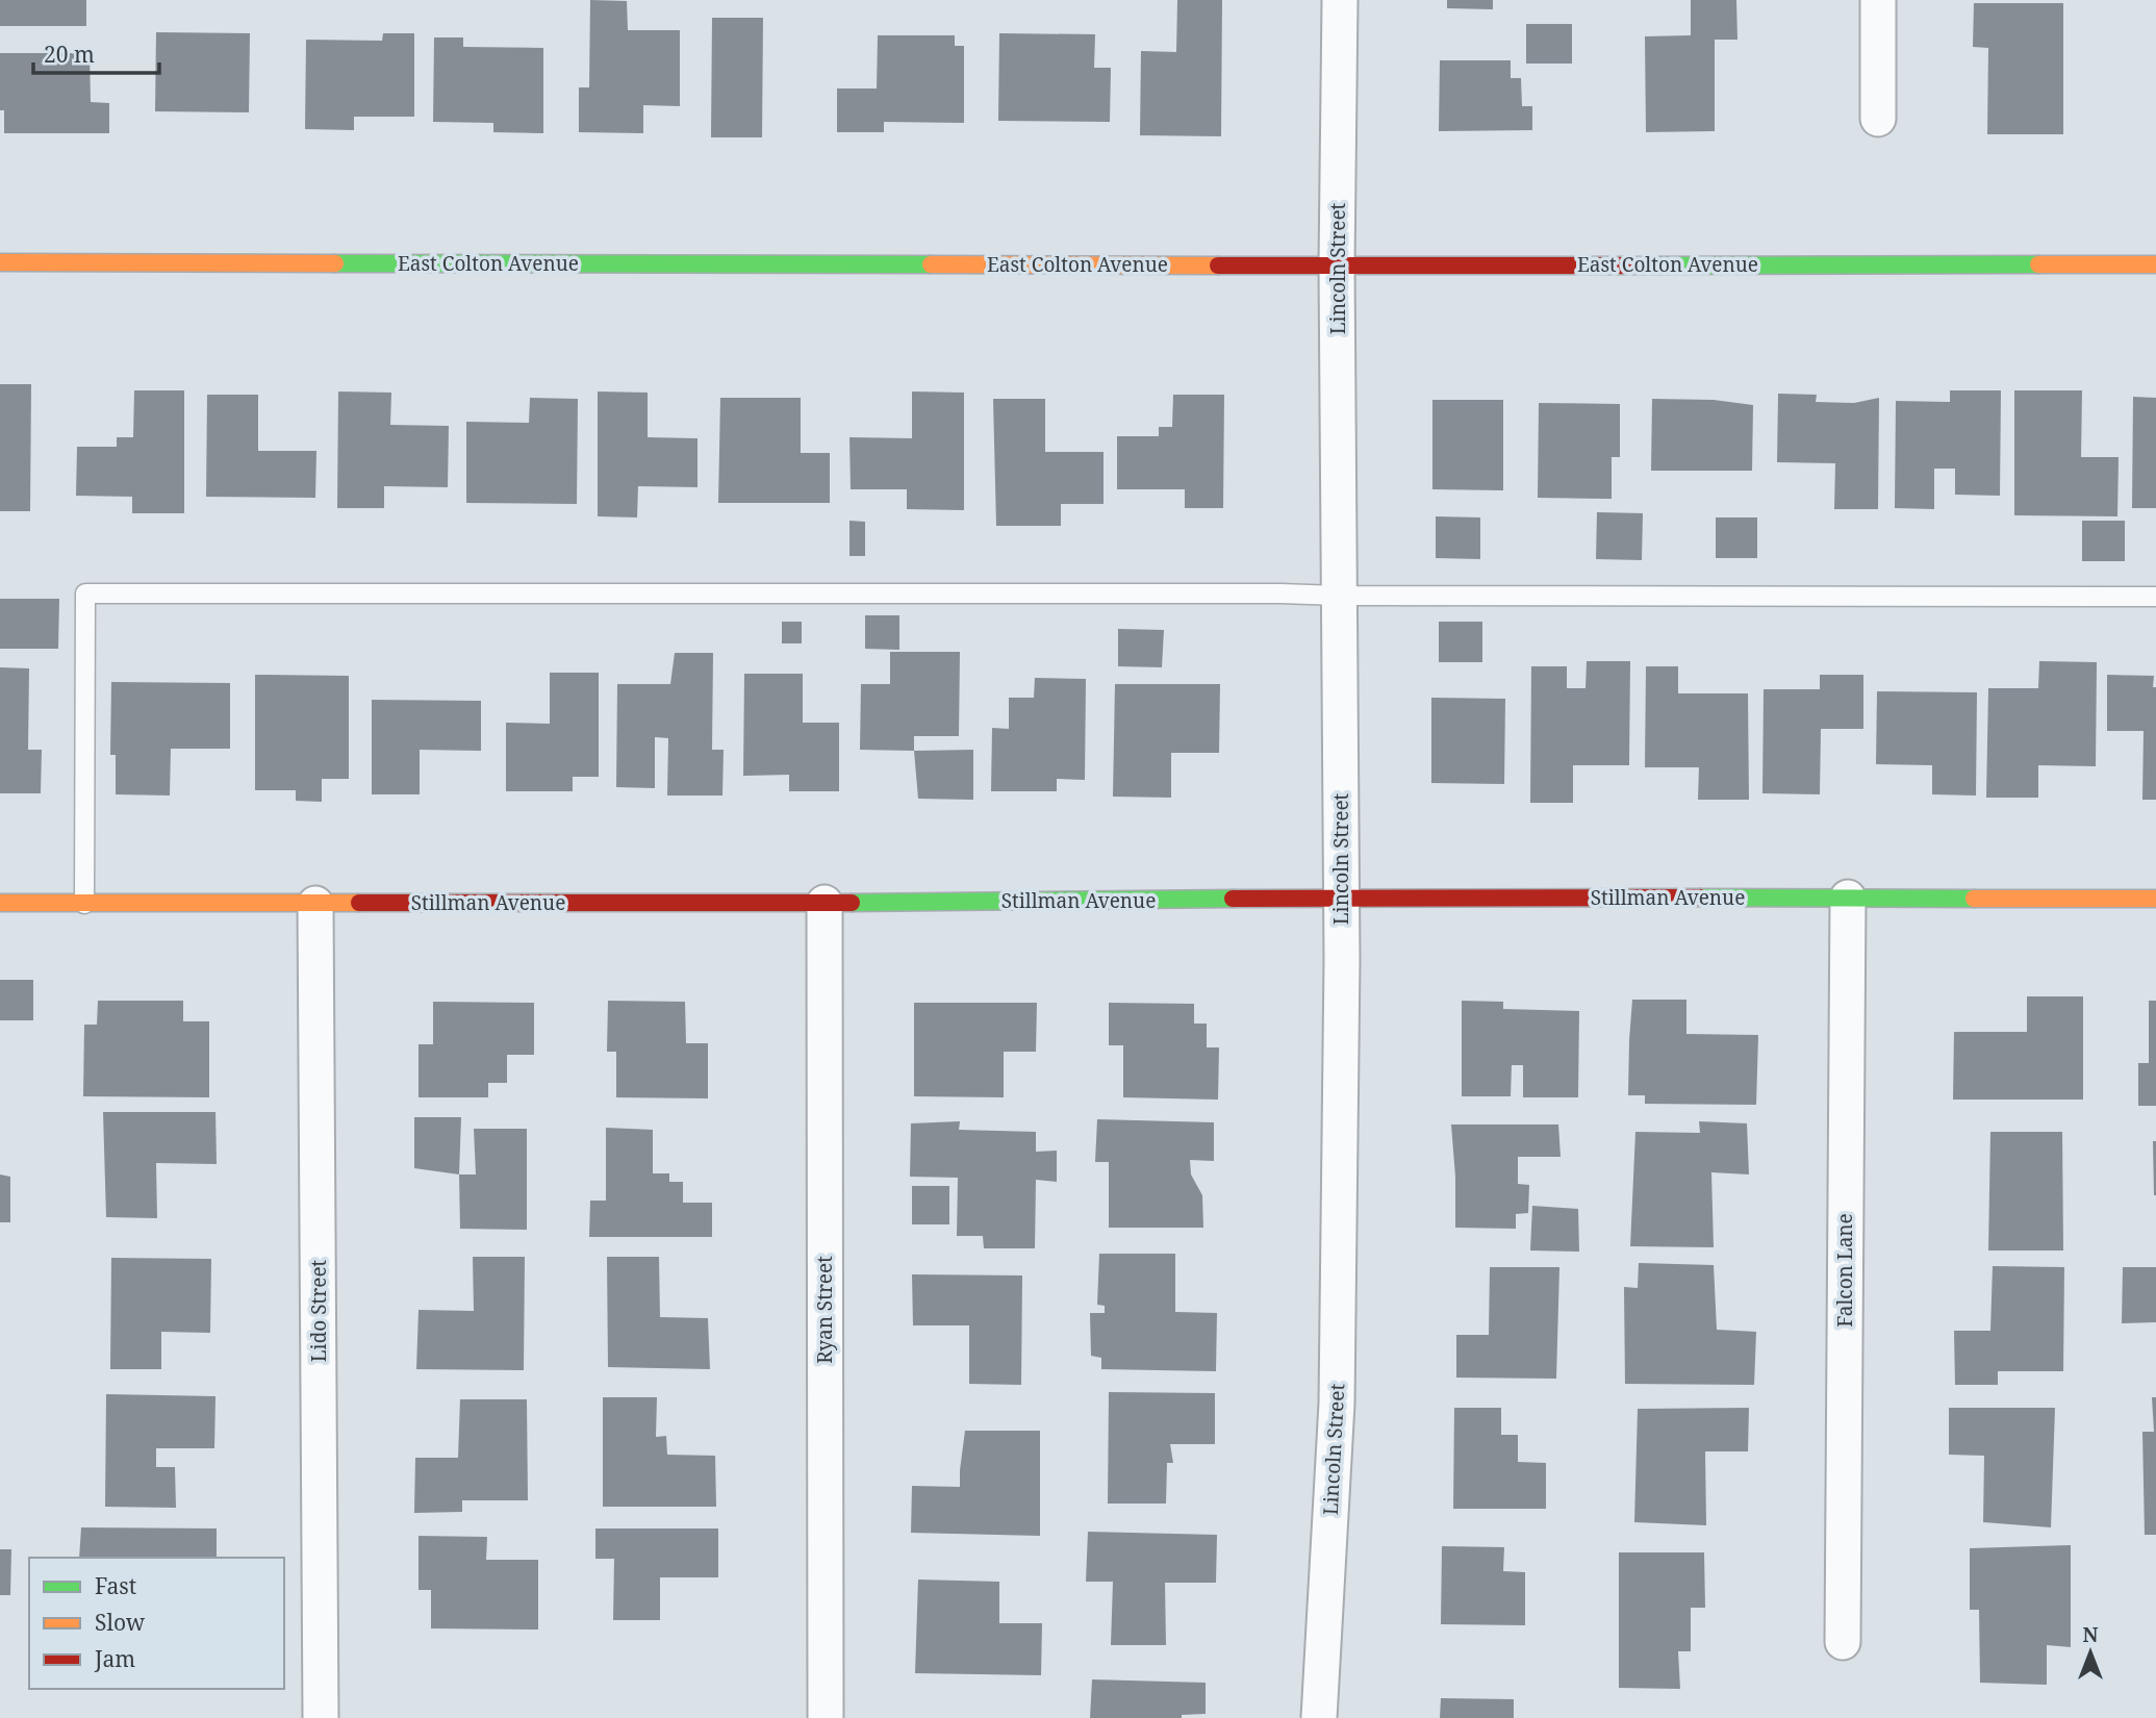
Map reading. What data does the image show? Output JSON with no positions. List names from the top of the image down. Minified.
{"streets":{"street":["East Colton Avenue","Lincoln Street","Stillman Avenue","Falcon Lane","Ryan Street","Lido Street"]},"crossings":[["East Colton Avenue","Lincoln Street"],["Lincoln Street","Stillman Avenue"],["Stillman Avenue","Falcon Lane"],["Stillman Avenue","Ryan Street"],["Stillman Avenue","Lido Street"]],"legend":["Fast","Slow","Jam"],"scale_bar":"20 m","north":"top"}
